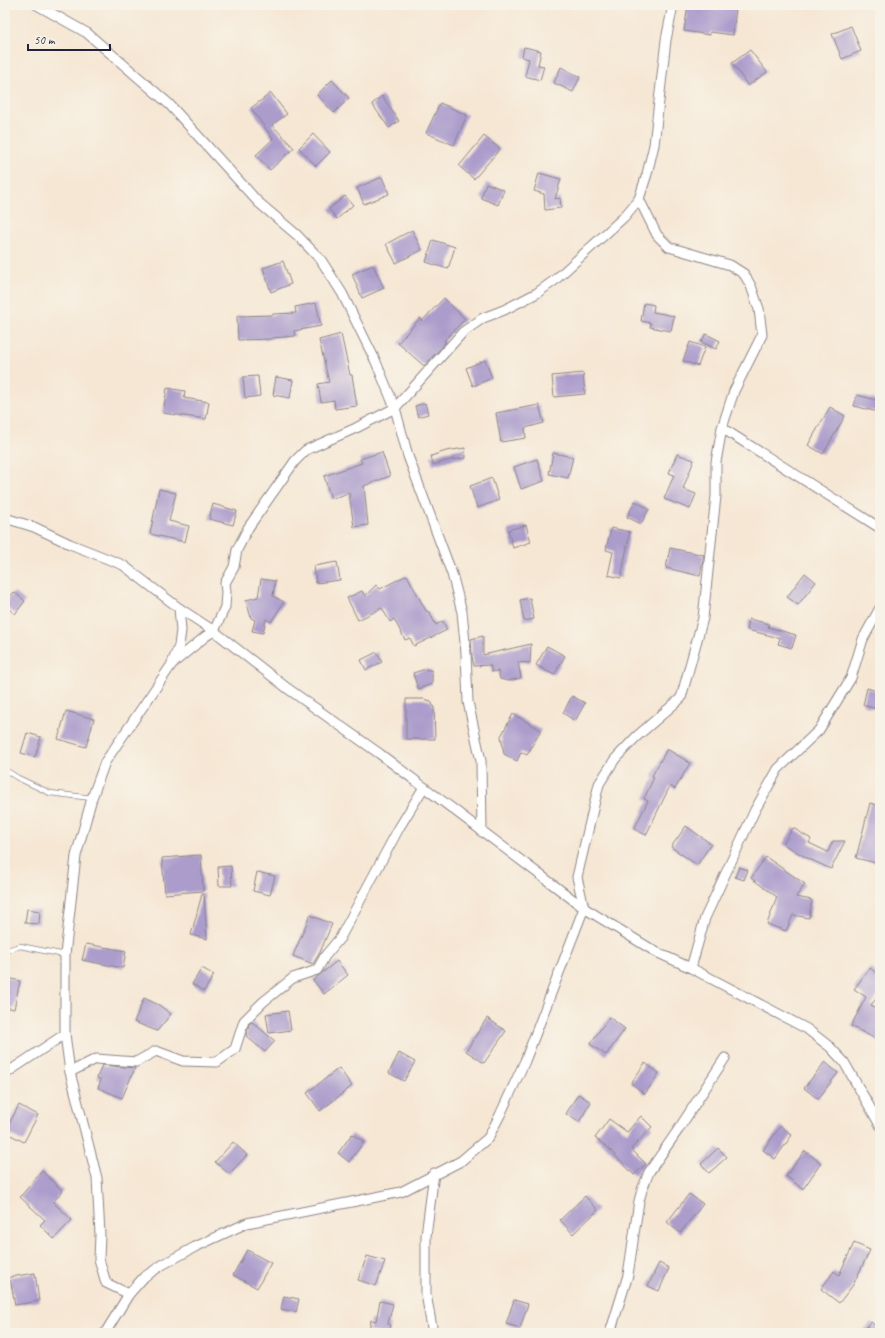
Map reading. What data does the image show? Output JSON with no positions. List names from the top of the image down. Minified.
{"scale_bar":"50 m"}
